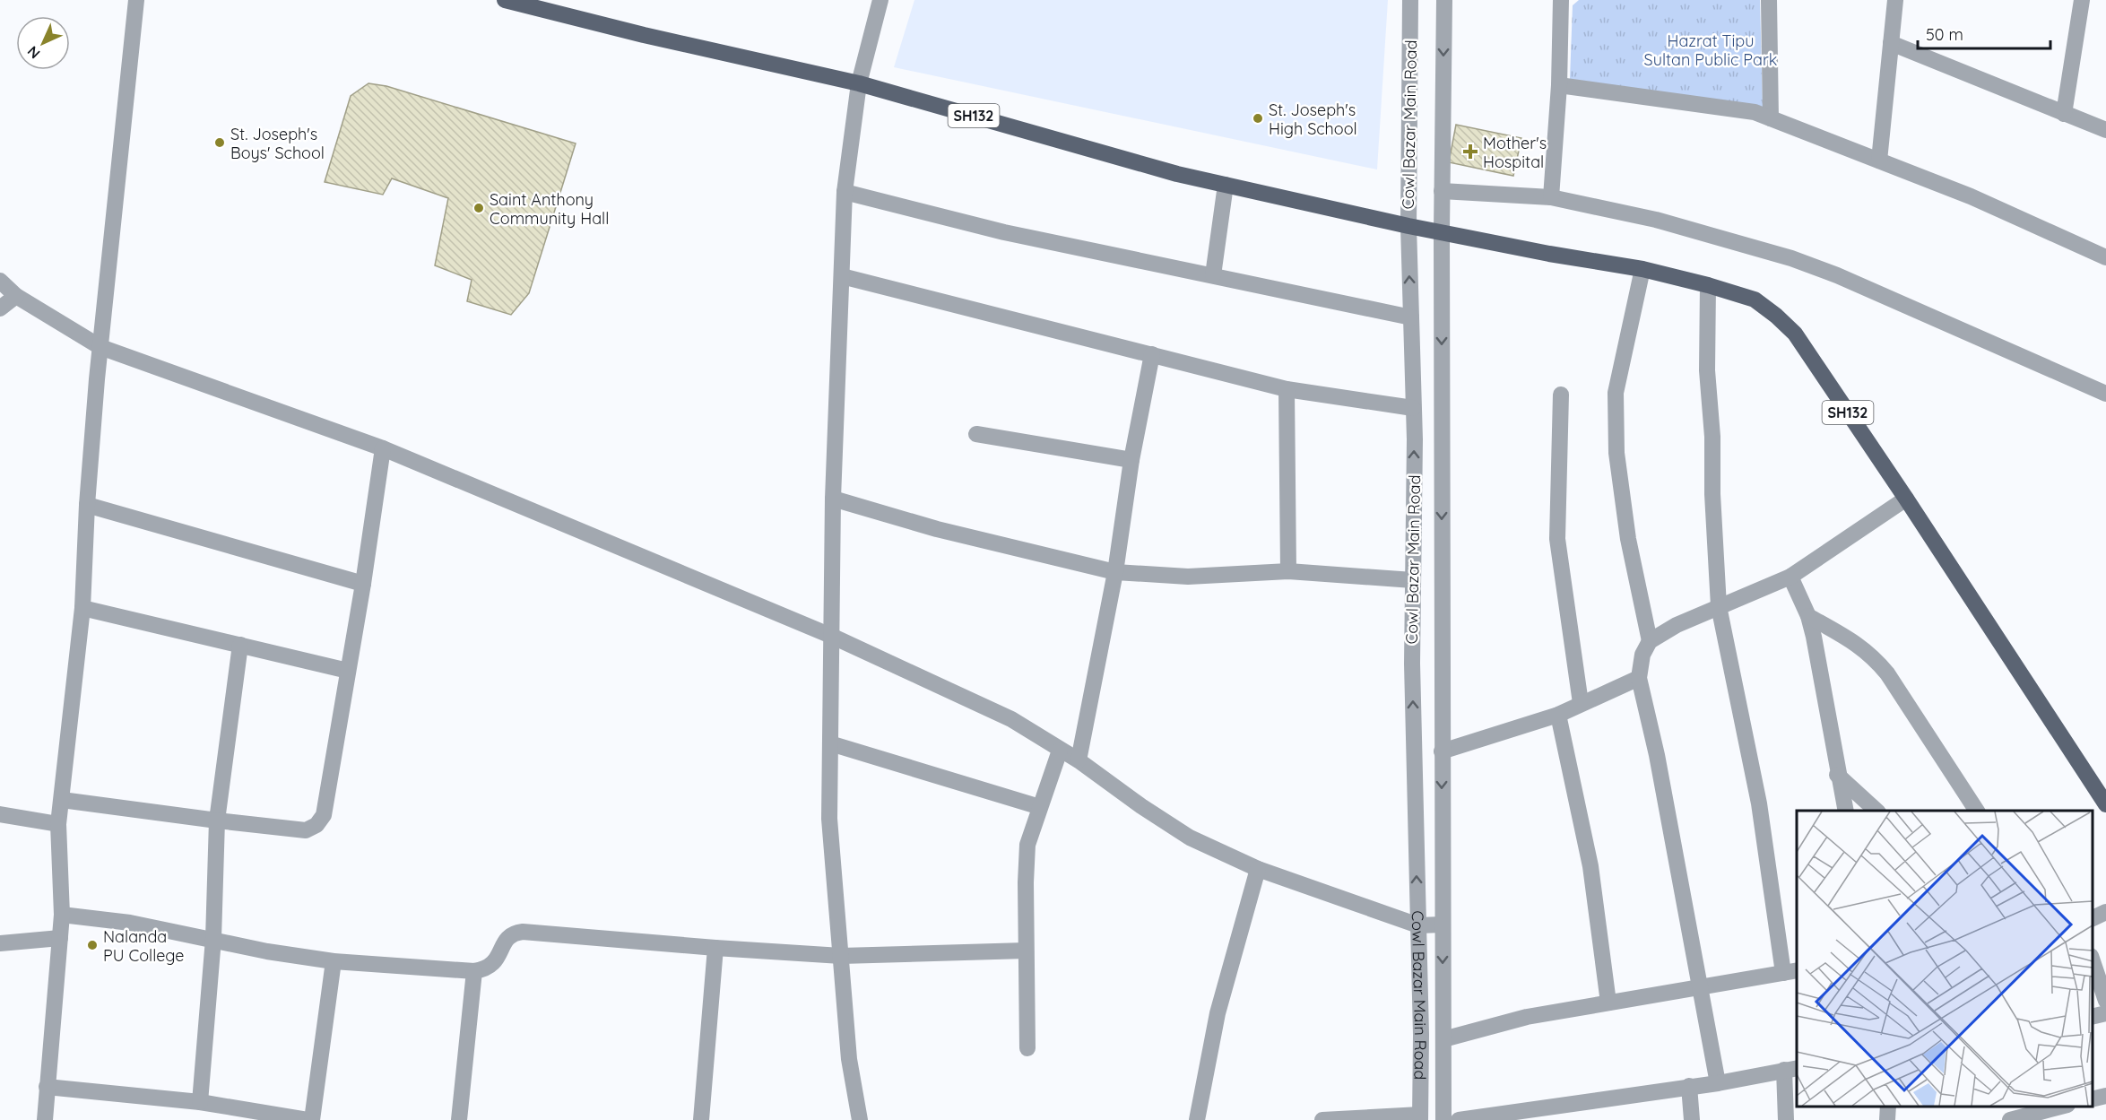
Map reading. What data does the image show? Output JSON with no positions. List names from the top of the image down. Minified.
{"streets":{"main road":["SH132"],"street":["Cowl Bazar Main Road"]},"crossings":[["SH132","Cowl Bazar Main Road"]],"parks":["Hazrat Tipu Sultan Public Park"],"places":{"other":["St. Joseph's High School","St. Joseph's Boys' School","Saint Anthony Community Hall","Nalanda PU College"],"health":["Mother's Hospital"]},"scale_bar":"50 m","north":"bottom left"}
